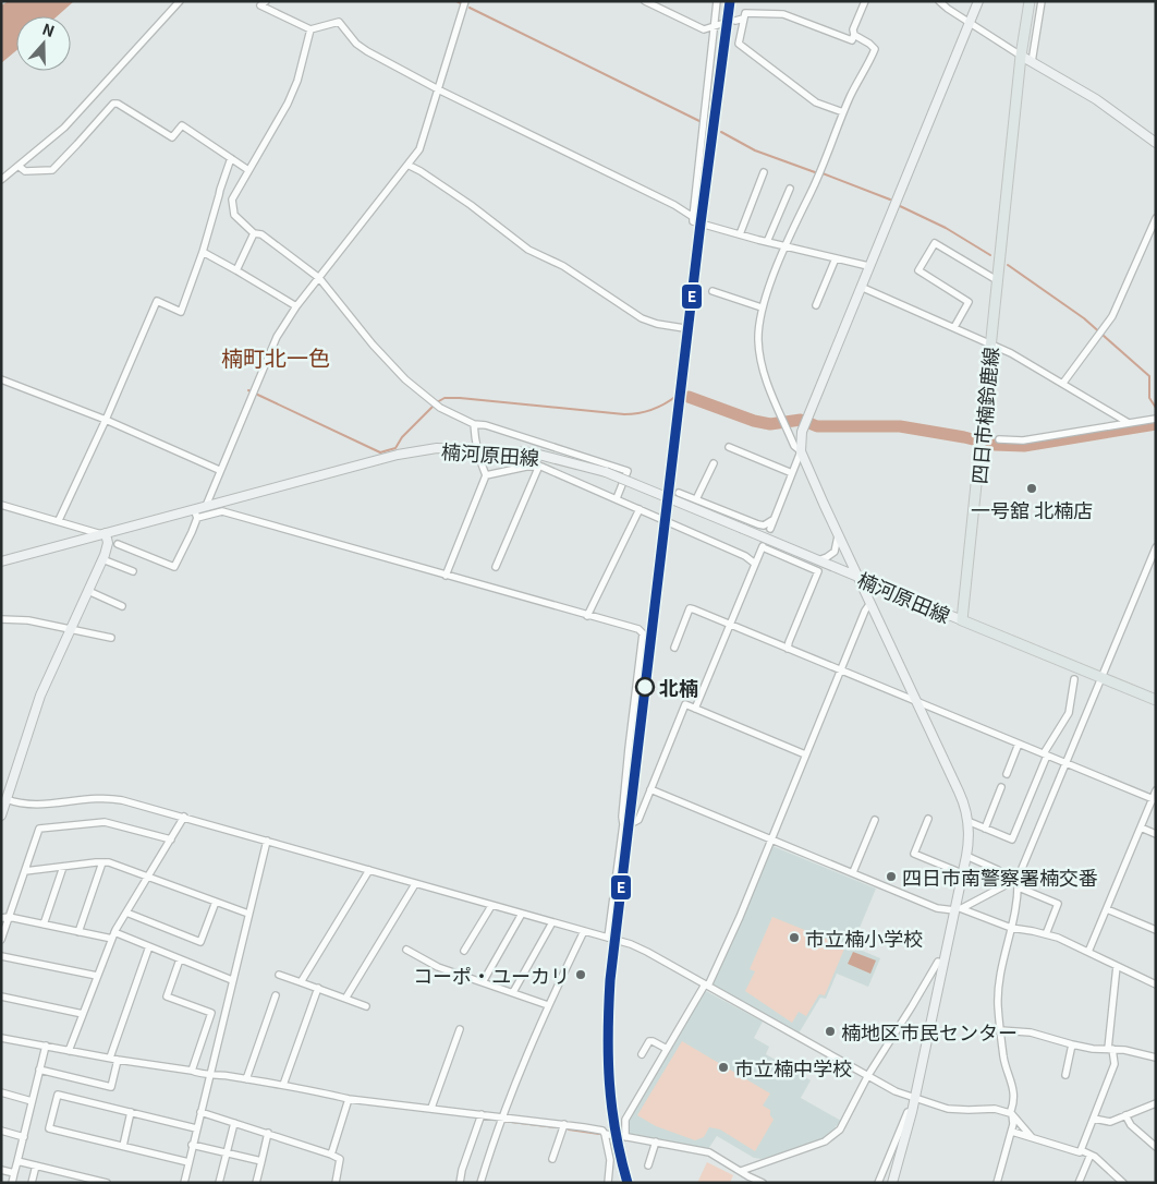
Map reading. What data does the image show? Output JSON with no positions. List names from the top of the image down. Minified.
{"streets":{"main road":["四日市楠鈴鹿線"],"street":["楠河原田線"]},"crossings":[["四日市楠鈴鹿線","楠河原田線"]],"districts":["楠町北一色"],"places":["一号舘 北楠店","北楠","四日市南警察署楠交番","市立楠小学校","コーポ・ユーカリ","楠地区市民センター","市立楠中学校"],"lines":["transit line E"],"north":"top"}
